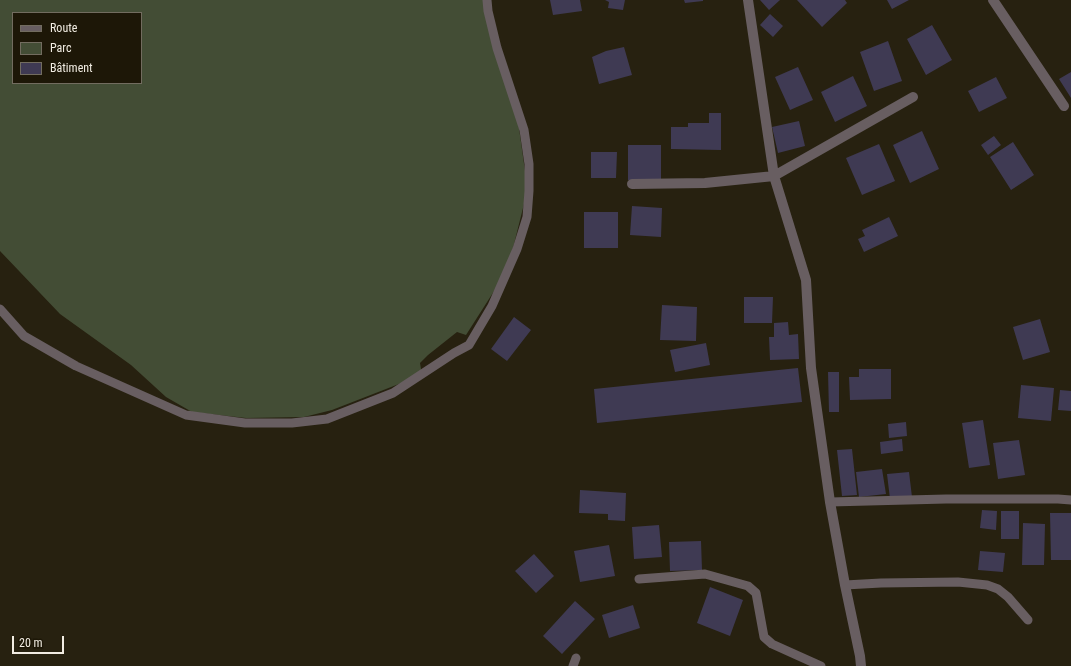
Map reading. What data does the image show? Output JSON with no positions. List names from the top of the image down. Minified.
{"legend":["Route","Parc","Bâtiment"],"scale_bar":"20 m"}
